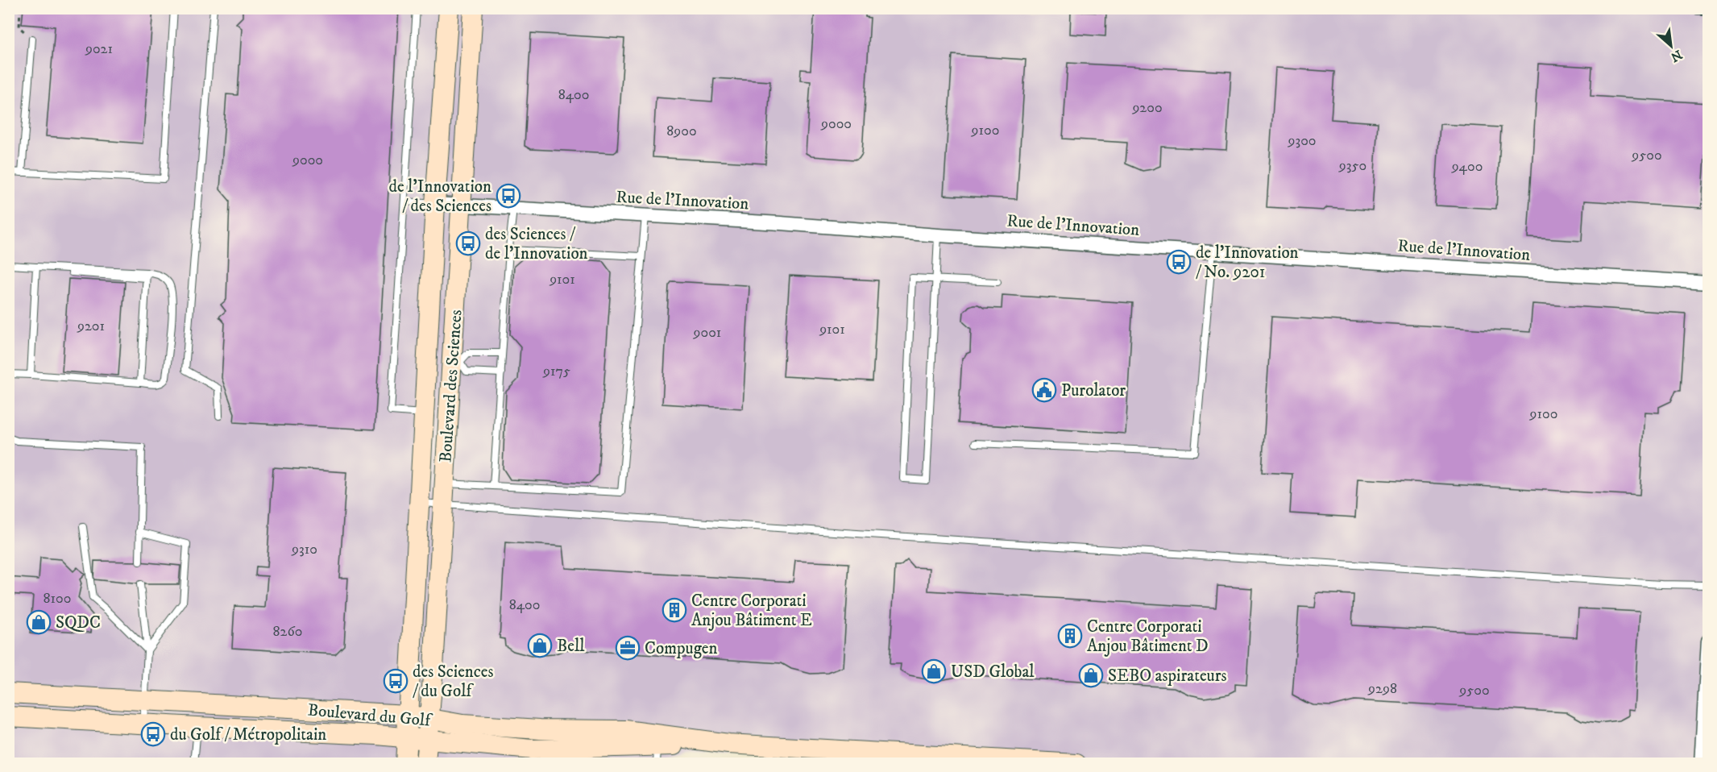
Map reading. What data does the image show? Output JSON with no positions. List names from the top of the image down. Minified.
{"streets":{"street":["Rue de l'Innovation","Boulevard des Sciences","Boulevard du Golf"]},"crossings":[["Rue de l'Innovation","Boulevard des Sciences"],["Boulevard des Sciences","Boulevard du Golf"]],"places":{"bus stop":["de l'Innovation / des Sciences","des Sciences / de l'Innovation","de l'Innovation / No. 9201","des Sciences / du Golf","du Golf / Métropolitain"],"public building":["Purolator"],"building":["Centre Corporati Anjou Bâtiment E","Centre Corporati Anjou Bâtiment D"],"shop":["SQDC","Bell","USD Global","SEBO aspirateurs"],"office":["Compugen"]},"house_numbers":["9021","8400","9200","9000","9100","8900","9300","9500","9000","9350","9400","9101","9201","9101","9001","9175","9100","9310","8100","8400","8260","9298","9500"],"north":"bottom right"}
